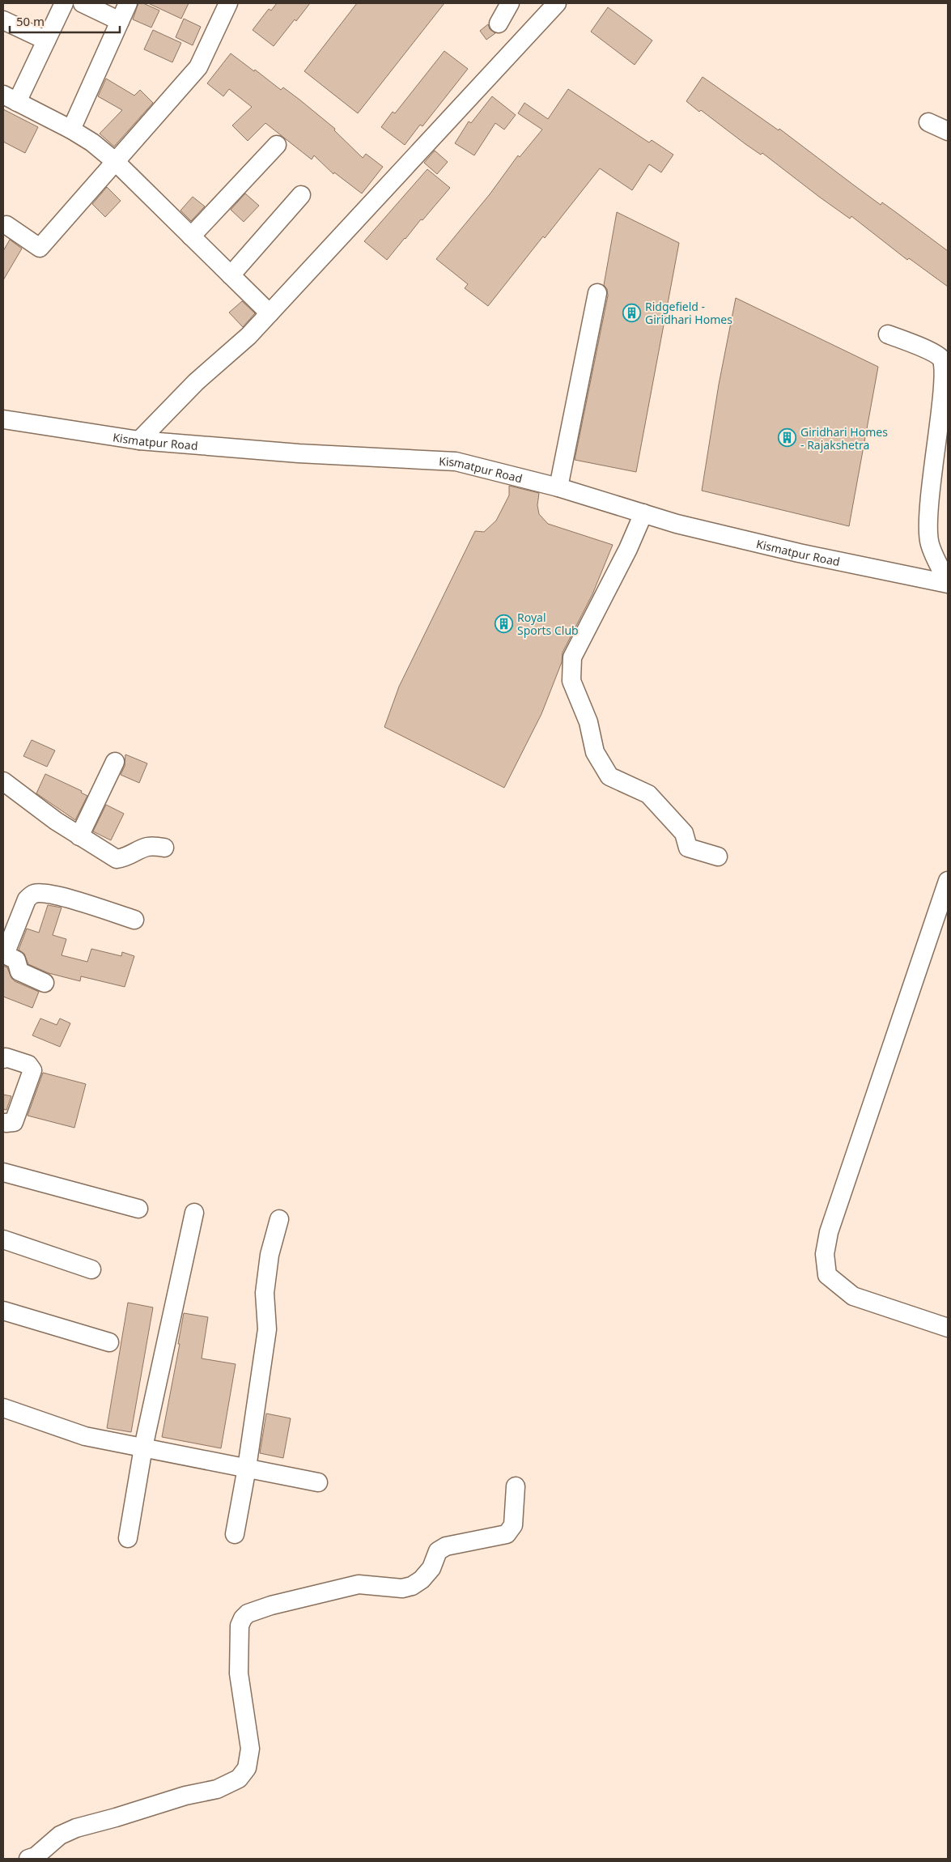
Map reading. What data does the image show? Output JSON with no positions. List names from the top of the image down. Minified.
{"streets":{"street":["Kismatpur Road"]},"places":{"building":["Ridgefield - Giridhari Homes","Giridhari Homes - Rajakshetra","Royal Sports Club"]},"scale_bar":"50 m"}
